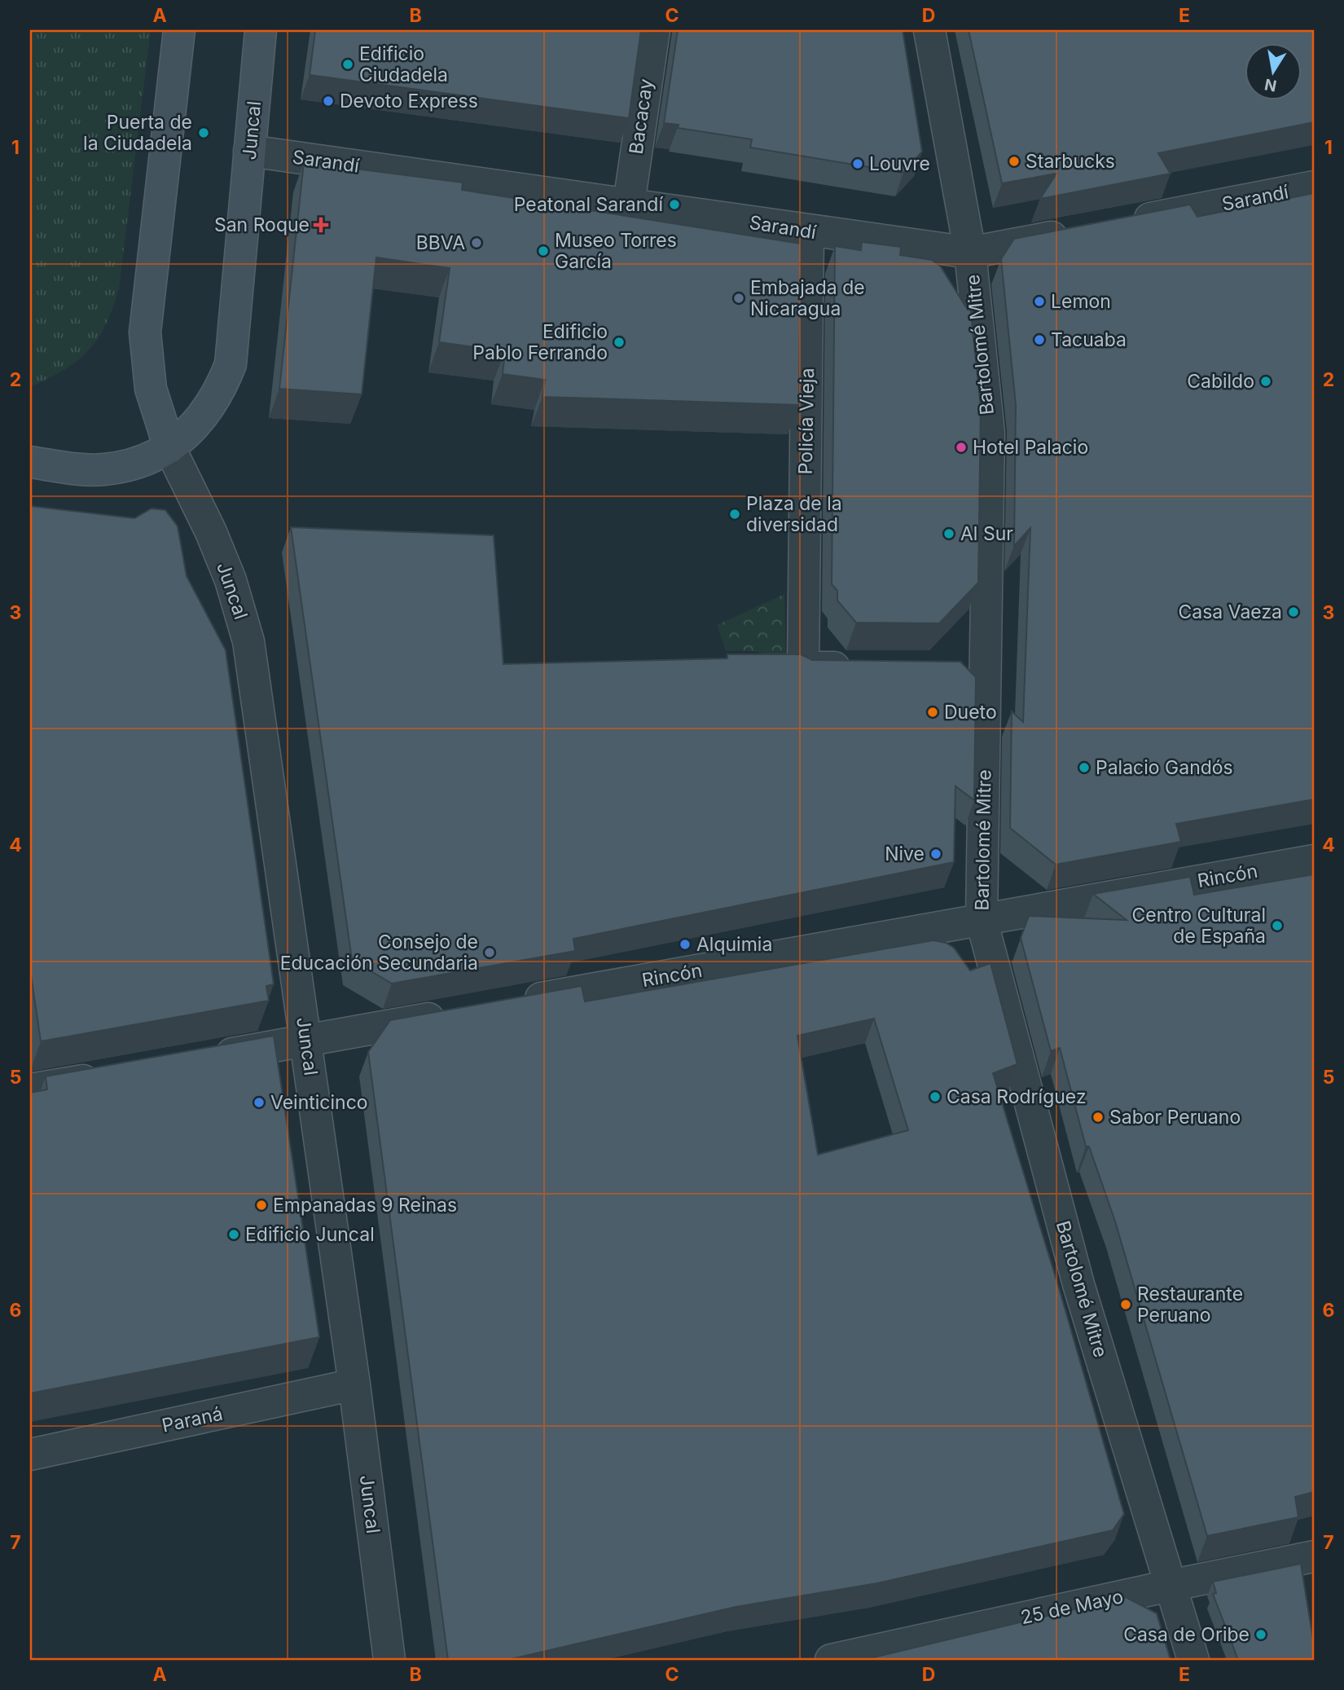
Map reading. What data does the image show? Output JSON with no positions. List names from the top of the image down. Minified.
{"streets":{"street":["Bacacay","Juncal","Sarandí","Bartolomé Mitre","Policía Vieja","Rincón","Paraná","25 de Mayo"]},"crossings":[["Bacacay","Sarandí"],["Juncal","Sarandí"],["Juncal","Paraná"],["Sarandí","Bartolomé Mitre"],["Sarandí","Policía Vieja"],["Bartolomé Mitre","Rincón"],["Bartolomé Mitre","25 de Mayo"]],"places":{"other":["Edificio Ciudadela","Devoto Express","Puerta de la Ciudadela","Starbucks","Louvre","Peatonal Sarandí","BBVA","Museo Torres García","Embajada de Nicaragua","Lemon","Tacuaba","Edificio Pablo Ferrando","Cabildo","Hotel Palacio","Plaza de la diversidad","Al Sur","Casa Vaeza","Dueto","Palacio Gandós","Nive","Centro Cultural de España","Alquimia","Consejo de Educación Secundaria","Casa Rodríguez","Veinticinco","Sabor Peruano","Empanadas 9 Reinas","Edificio Juncal","Restaurante Peruano","Casa de Oribe"],"health":["San Roque"]},"north":"bottom","grid":{"columns":["A","B","C","D","E"],"rows":["1","2","3","4","5","6","7"]}}
